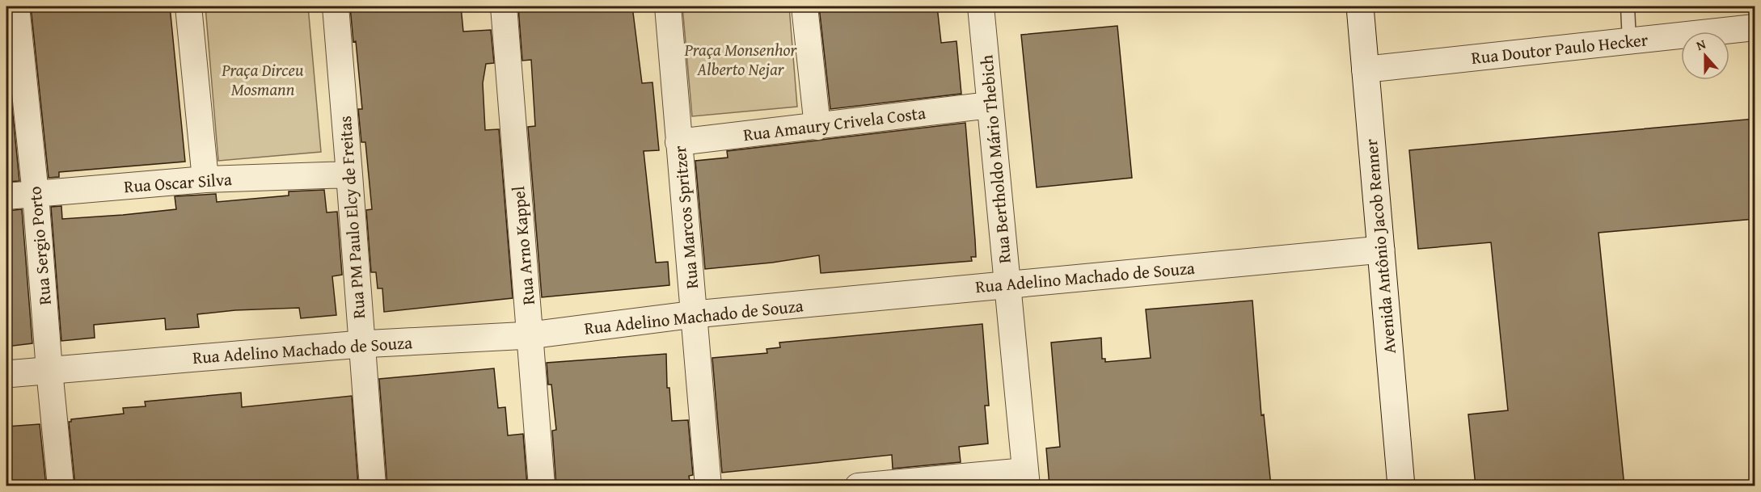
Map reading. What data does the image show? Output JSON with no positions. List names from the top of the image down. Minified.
{"streets":{"street":["Rua Doutor Paulo Hecker","Rua Amaury Crivela Costa","Rua Bertholdo Mário Thebich","Rua Oscar Silva","Rua PM Paulo Elcy de Freitas","Rua Marcos Spritzer","Rua Sergio Porto","Rua Arno Kappel","Avenida Antônio Jacob Renner","Rua Adelino Machado de Souza"]},"crossings":[["Rua Doutor Paulo Hecker","Avenida Antônio Jacob Renner"],["Rua Amaury Crivela Costa","Rua Bertholdo Mário Thebich"],["Rua Amaury Crivela Costa","Rua Marcos Spritzer"],["Rua Bertholdo Mário Thebich","Rua Adelino Machado de Souza"],["Rua Oscar Silva","Rua PM Paulo Elcy de Freitas"],["Rua Oscar Silva","Rua Sergio Porto"],["Rua PM Paulo Elcy de Freitas","Rua Adelino Machado de Souza"],["Rua Marcos Spritzer","Rua Adelino Machado de Souza"],["Rua Sergio Porto","Rua Adelino Machado de Souza"],["Rua Arno Kappel","Rua Adelino Machado de Souza"],["Avenida Antônio Jacob Renner","Rua Adelino Machado de Souza"]],"parks":["Praça Monsenhor Alberto Nejar","Praça Dirceu Mosmann"],"north":"top"}
